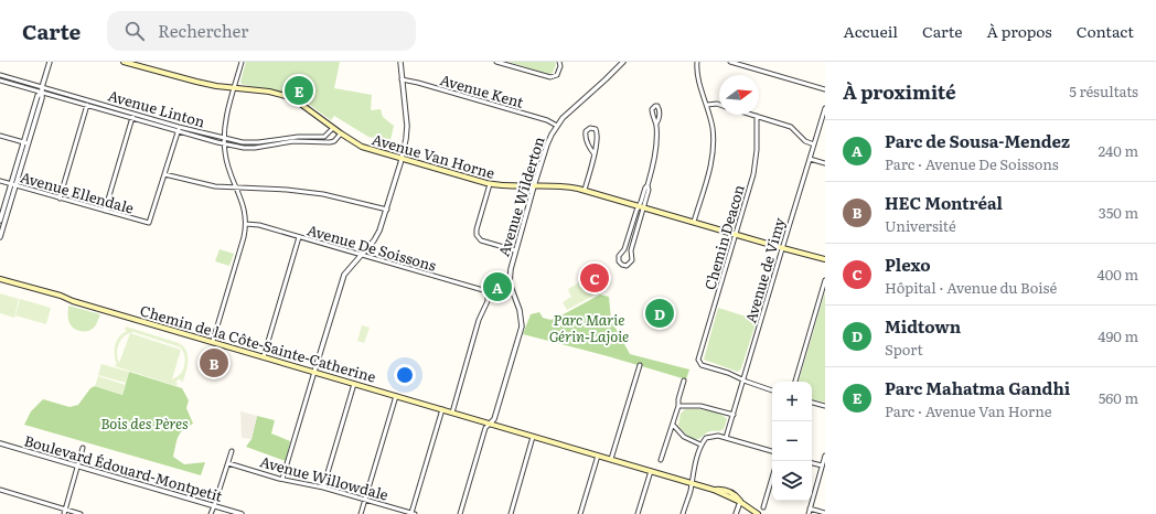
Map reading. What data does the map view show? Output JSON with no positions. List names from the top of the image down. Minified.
{"streets":{"main road":["Avenue Van Horne","Chemin de la Côte-Sainte-Catherine"],"street":["Avenue Kent","Avenue Linton","Avenue Ellendale","Avenue Wilderton","Chemin Deacon","Avenue De Soissons","Avenue de Vimy","Boulevard Édouard-Montpetit","Avenue Willowdale"]},"crossings":[["Avenue Kent","Avenue Wilderton"],["Avenue Linton","Avenue Van Horne"],["Avenue Van Horne","Avenue Wilderton"],["Avenue Van Horne","Chemin Deacon"],["Avenue Van Horne","Avenue de Vimy"],["Avenue Wilderton","Chemin de la Côte-Sainte-Catherine"],["Chemin Deacon","Avenue de Vimy"],["Avenue De Soissons","Chemin de la Côte-Sainte-Catherine"]],"parks":["Parc Marie Gérin-Lajoie","Bois des Pères"],"north":"right","page":{"header":"Carte","search":"Rechercher","nav":["Accueil","Carte","À propos","Contact"],"heading":["À proximité","5 résultats"],"pins":["E","C","A","D","B"],"list":[{"mark":"A","name":"Parc de Sousa-Mendez","note":"Parc · Avenue De Soissons","value":"240 m"},{"mark":"B","name":"HEC Montréal","note":"Université","value":"350 m"},{"mark":"C","name":"Plexo","note":"Hôpital · Avenue du Boisé","value":"400 m"},{"mark":"D","name":"Midtown","note":"Sport","value":"490 m"},{"mark":"E","name":"Parc Mahatma Gandhi","note":"Parc · Avenue Van Horne","value":"560 m"}],"map_buttons":["+","−"]}}
